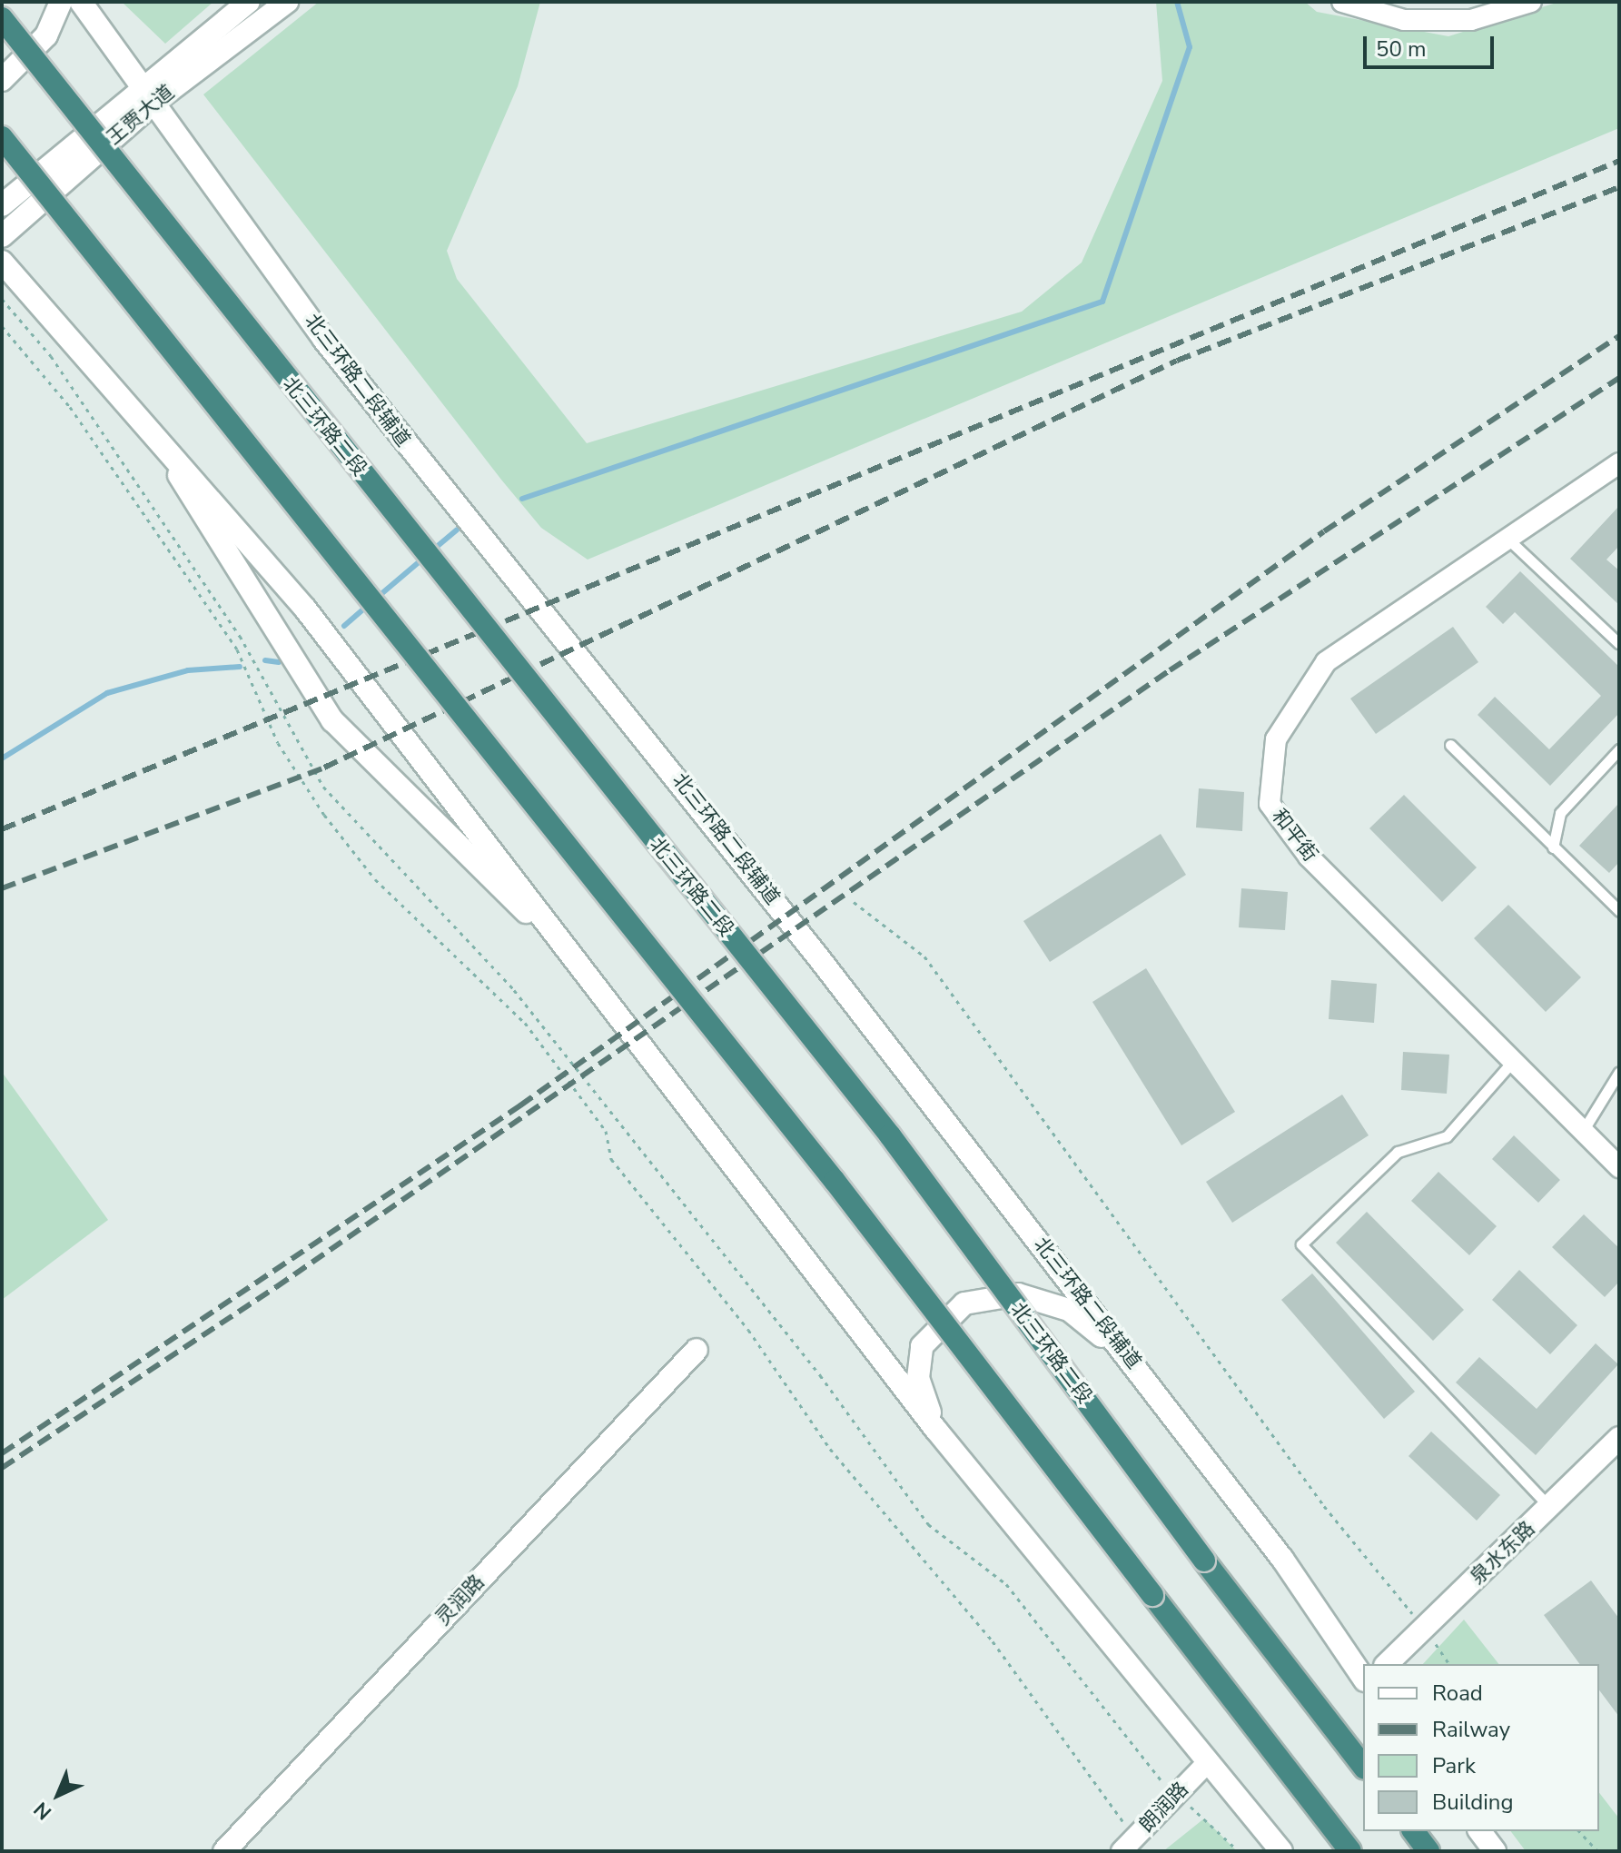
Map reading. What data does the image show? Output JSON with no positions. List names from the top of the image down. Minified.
{"streets":{"highway":["北三环路二段"],"main road":["王贾大道","北三环路二段辅道","泉水东路","灵润路"],"street":["和平街","朗润路"]},"crossings":[["王贾大道","北三环路二段辅道"]],"legend":["Road","Railway","Park","Building"],"scale_bar":"50 m","north":"bottom left"}
